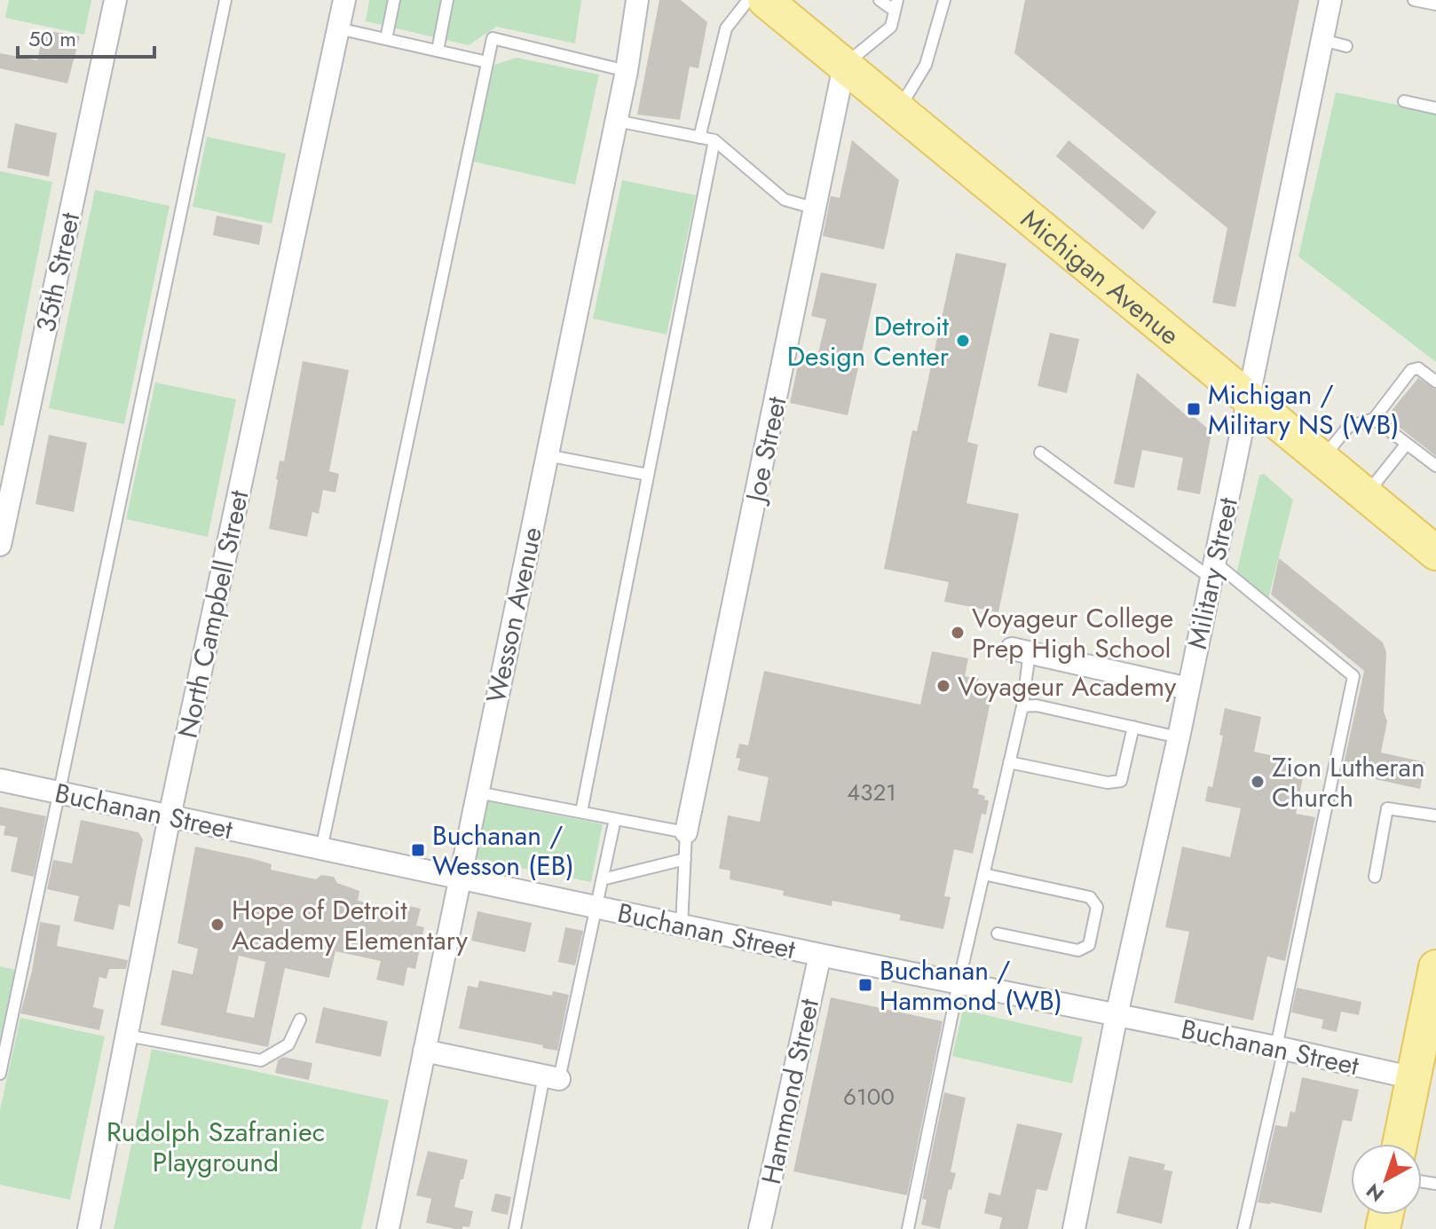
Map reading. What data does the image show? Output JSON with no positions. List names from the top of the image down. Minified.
{"streets":{"main road":["Michigan Avenue"],"street":["35th Street","Joe Street","Military Street","North Campbell Street","Wesson Avenue","Buchanan Street","Hammond Street"]},"crossings":[["Michigan Avenue","Joe Street"],["Michigan Avenue","Military Street"],["Military Street","Buchanan Street"],["North Campbell Street","Buchanan Street"],["Wesson Avenue","Buchanan Street"],["Buchanan Street","Hammond Street"]],"parks":["Rudolph Szafraniec Playground"],"places":{"other":["Detroit Design Center","Voyageur College Prep High School","Voyageur Academy","Zion Lutheran Church","Hope of Detroit Academy Elementary"],"transit":["Michigan / Military NS (WB)","Buchanan / Wesson (EB)","Buchanan / Hammond (WB)"]},"house_numbers":["4321","6100"],"scale_bar":"50 m","north":"bottom left"}
